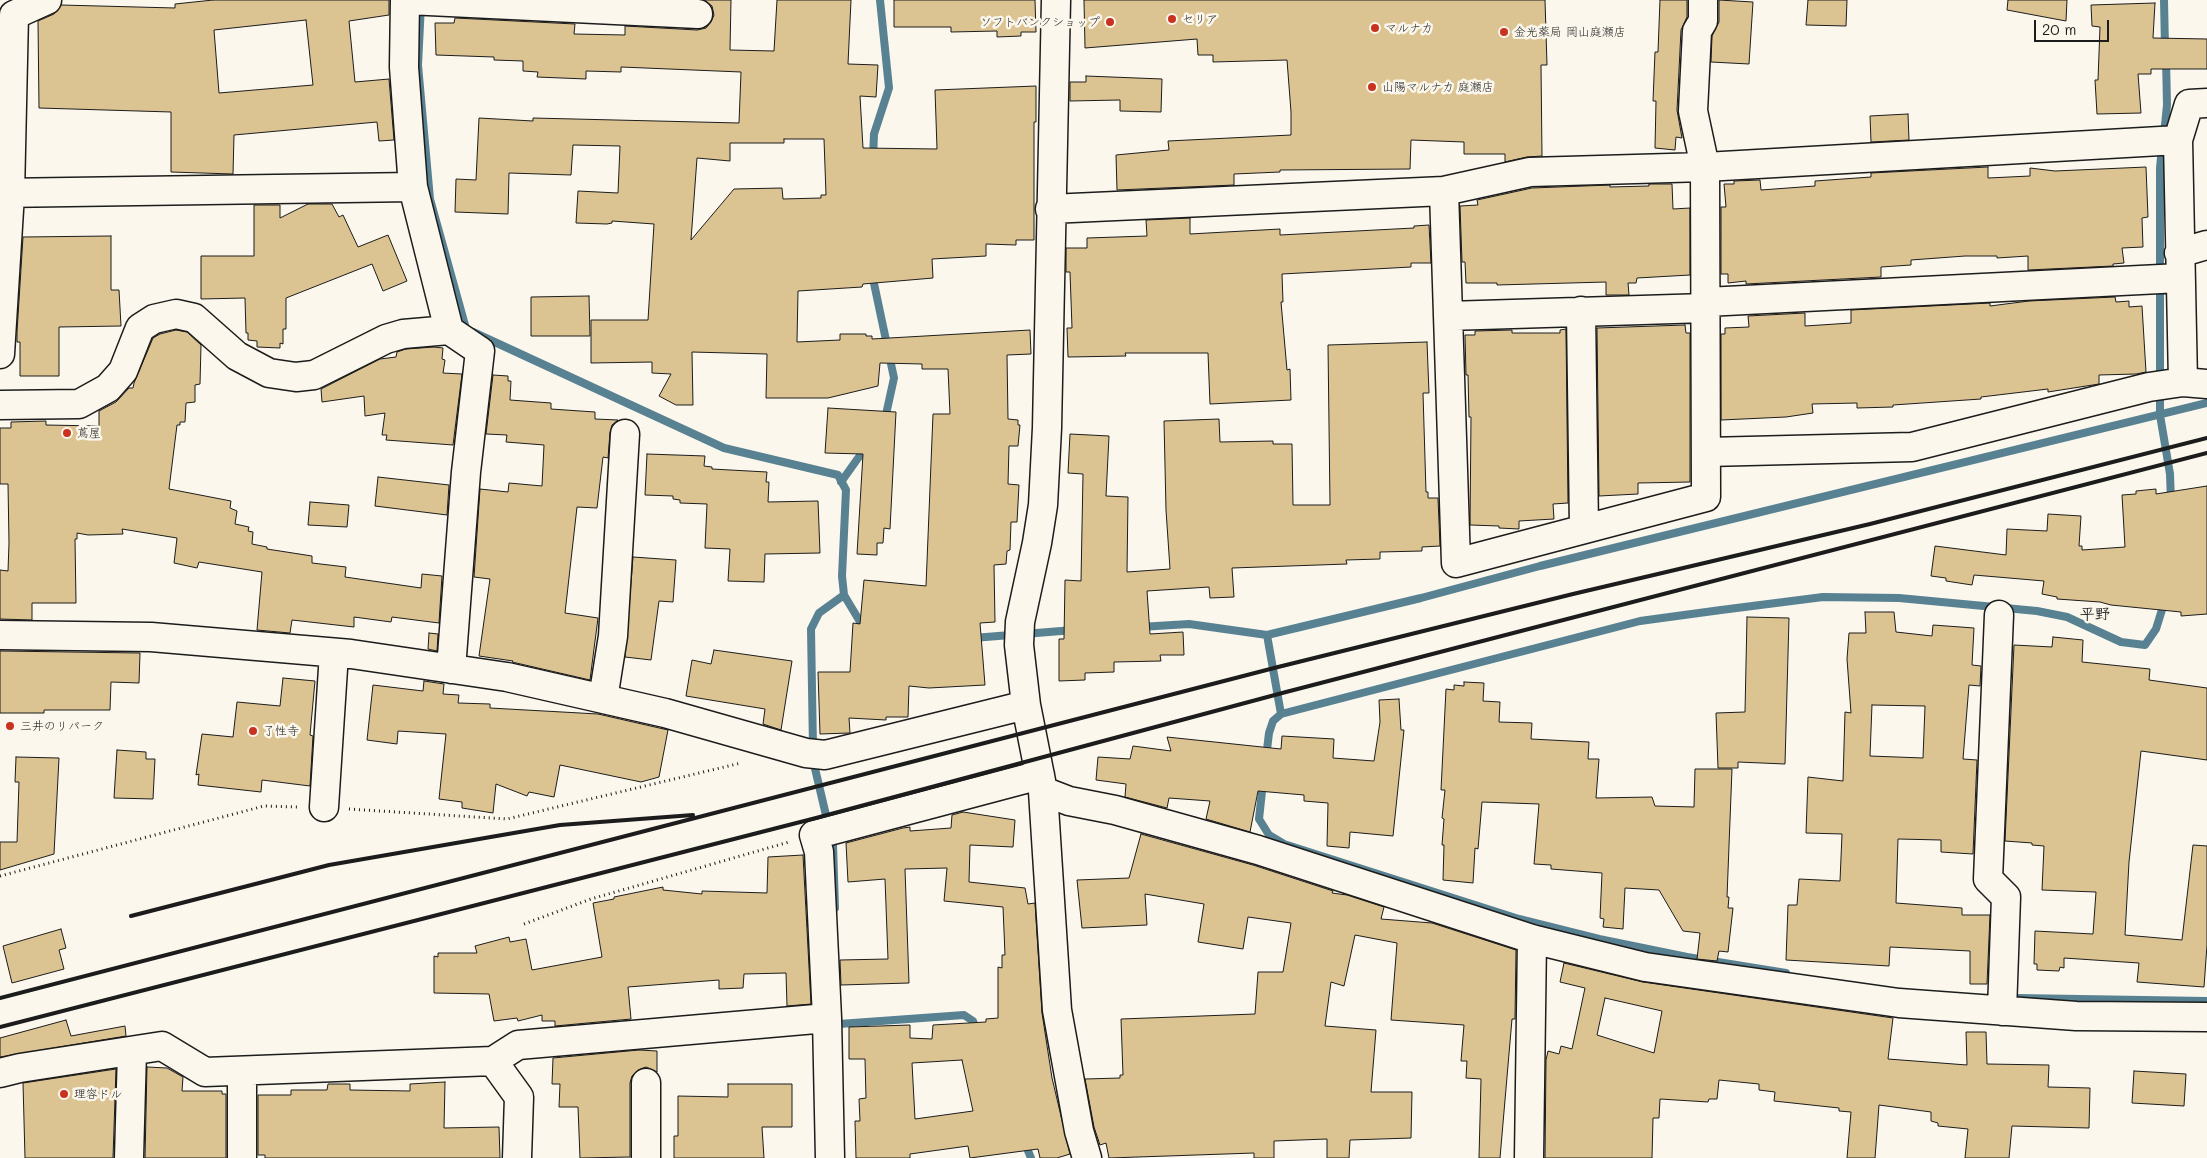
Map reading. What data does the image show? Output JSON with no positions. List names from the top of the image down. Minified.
{"districts":["平野"],"places":["セリア","ソフトバンクショップ","マルナカ","金光薬局 岡山庭瀬店","山陽マルナカ 庭瀬店","蔦屋","三井のリパーク","了性寺","理容ドル"],"scale_bar":"20 m"}
